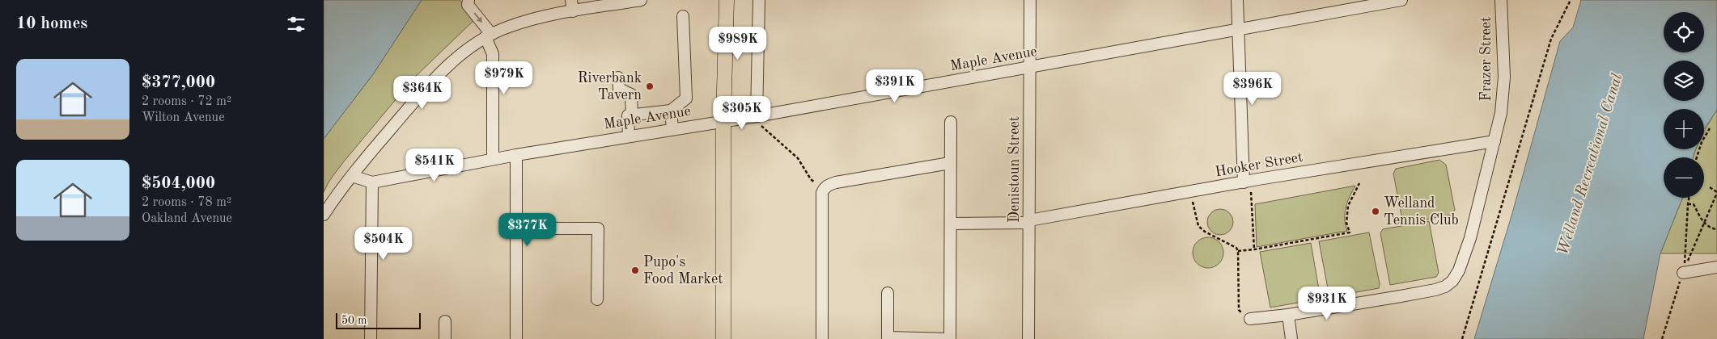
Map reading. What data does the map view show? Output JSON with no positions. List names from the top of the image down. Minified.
{"streets":{"street":["Maple Avenue","Frazer Street","Hooker Street","Denistoun Street"]},"crossings":[["Maple Avenue","Denistoun Street"],["Frazer Street","Hooker Street"],["Hooker Street","Denistoun Street"]],"water":["Welland Recreational Canal"],"places":["Riverbank Tavern","Welland Tennis Club","Pupo's Food Market"],"scale_bar":"50 m","page":{"heading":"10 homes","map_buttons":["+","−"],"price":["$989K","$979K","$391K","$396K","$364K","$305K","$541K","$377K","$504K","$931K"],"list":[{"name":"$377,000","note":"2 rooms · 72 m² · Wilton Avenue"},{"name":"$504,000","note":"2 rooms · 78 m² · Oakland Avenue"}],"scale":"50 m"}}
